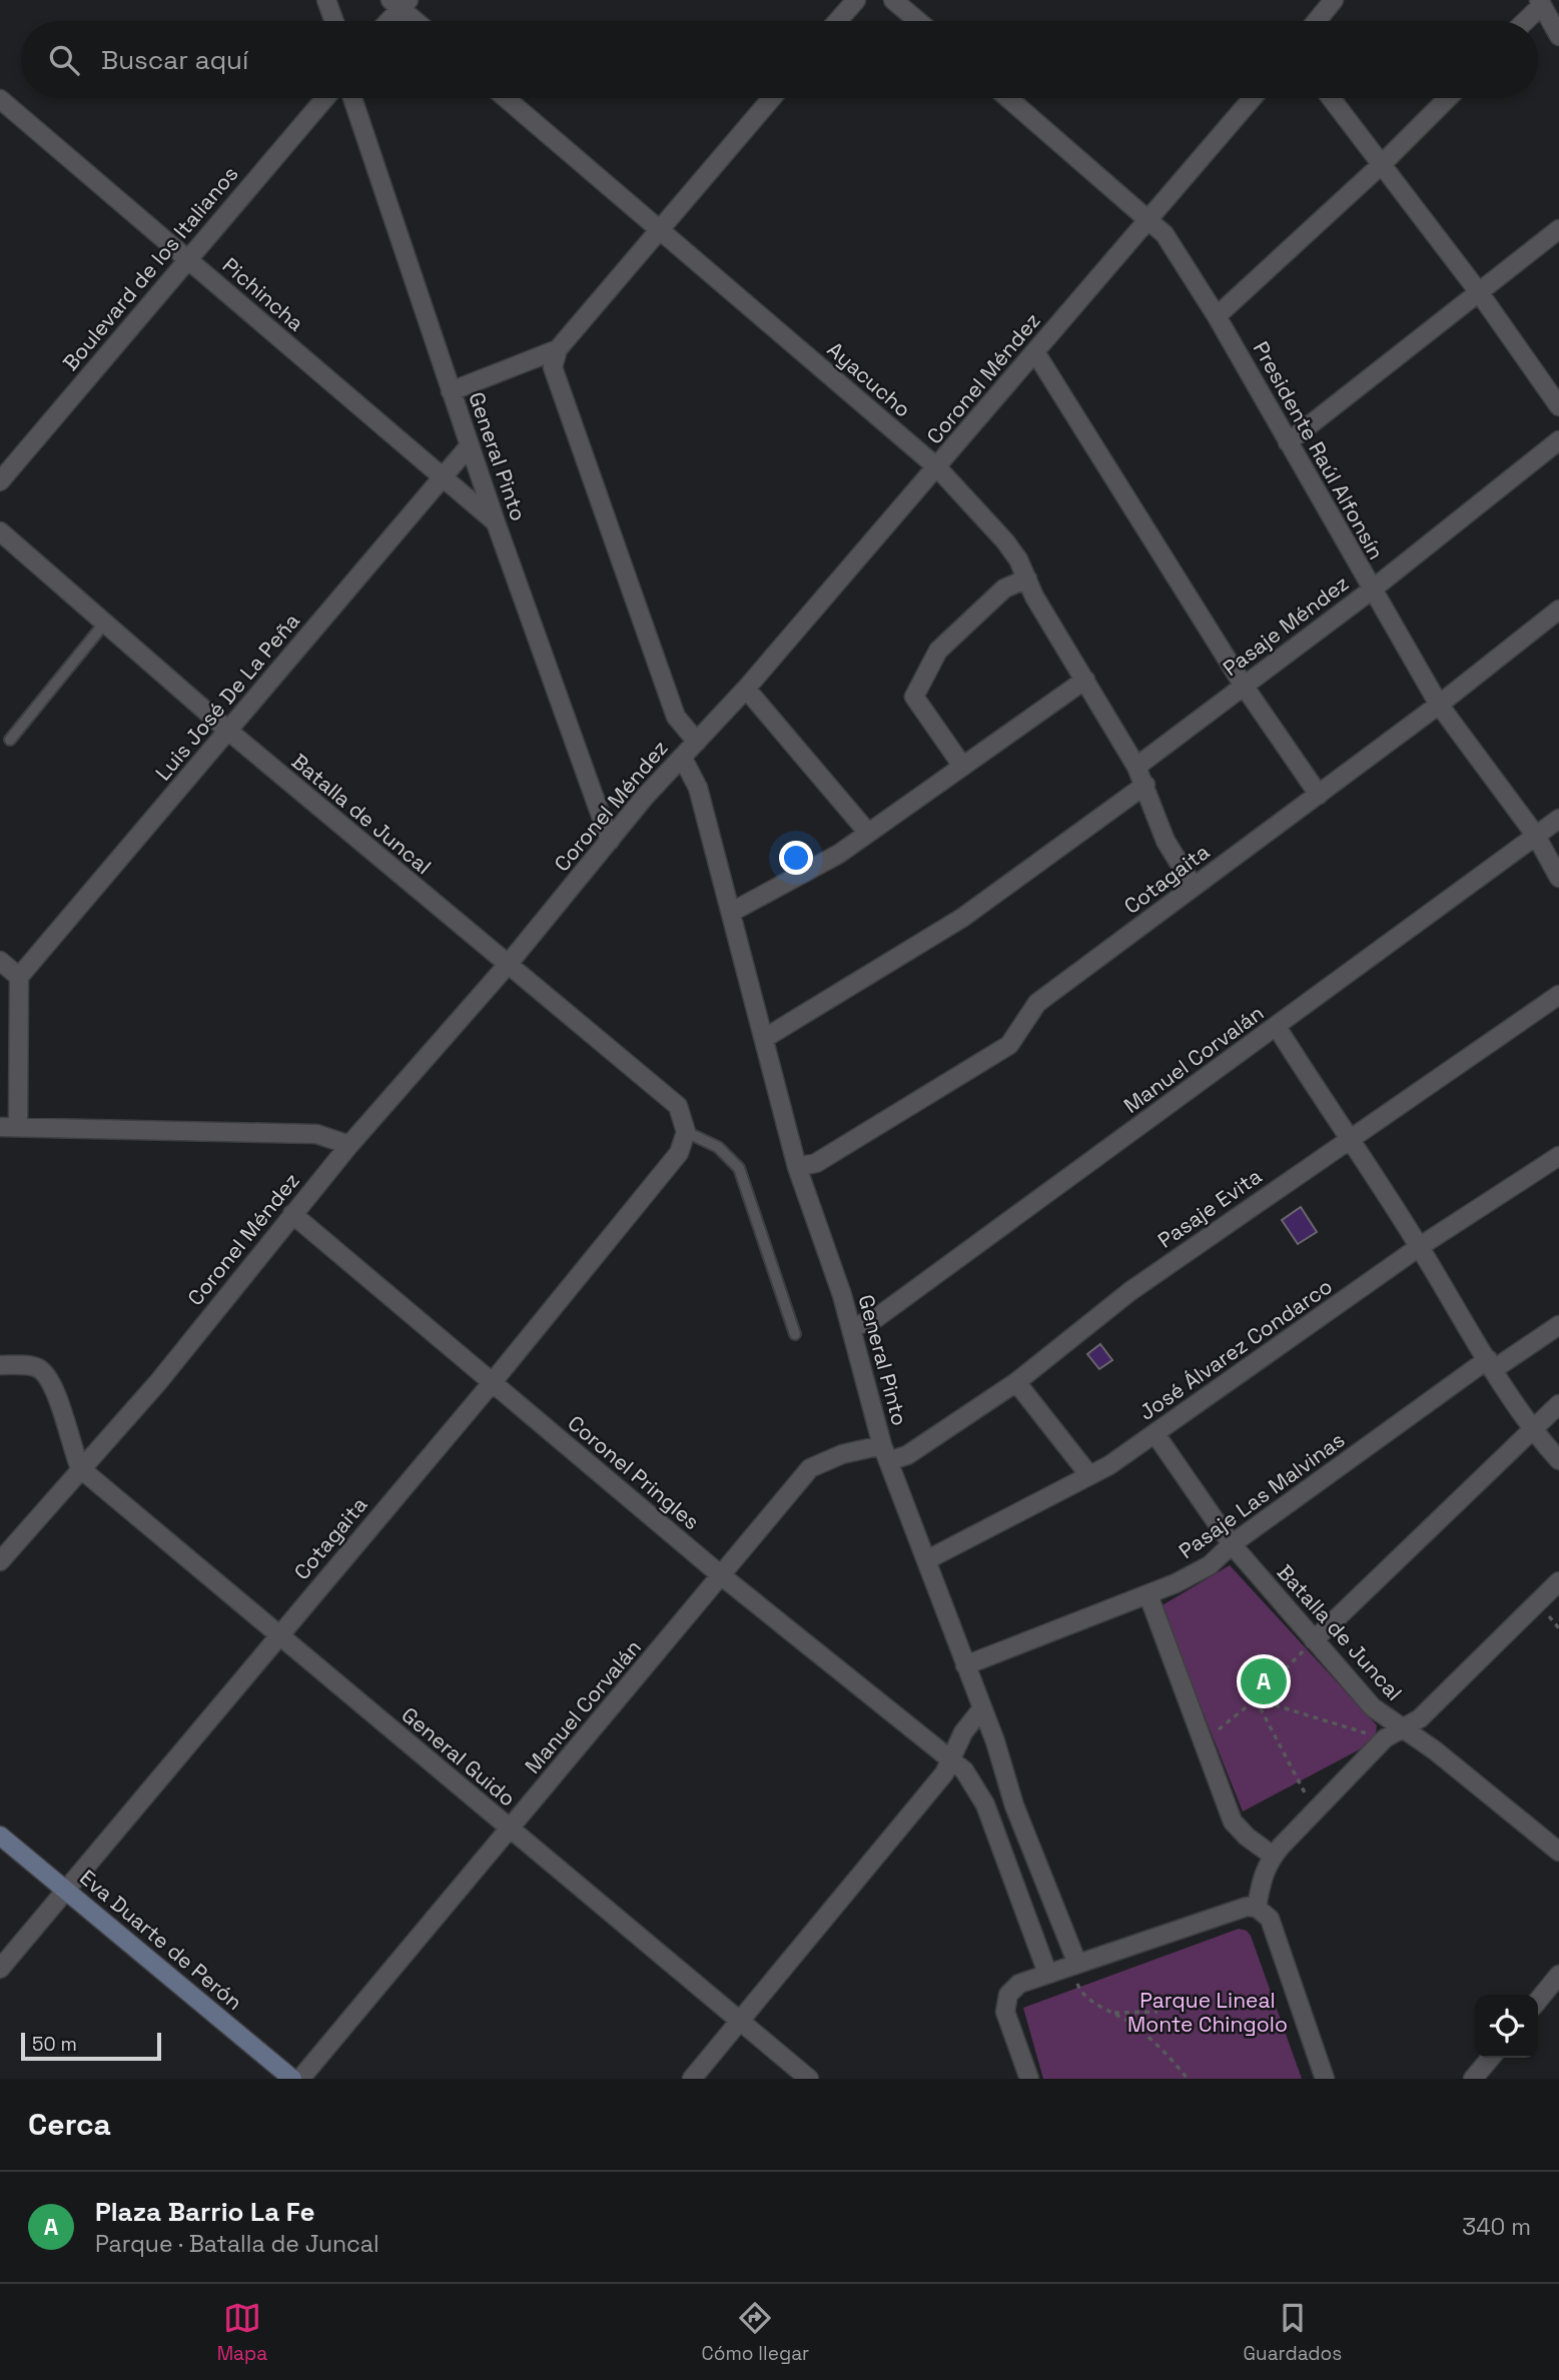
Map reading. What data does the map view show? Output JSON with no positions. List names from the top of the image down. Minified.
{"streets":{"main road":["Eva Duarte de Perón"],"street":["Boulevard de los Italianos","Pichincha","Coronel Méndez","Ayacucho","Presidente Raúl Alfonsín","General Pinto","Pasaje Méndez","Luis José De La Peña","Batalla de Juncal","Cotagaita","Manuel Corvalán","Pasaje Evita","José Álvarez Condarco","Coronel Pringles","Pasaje Las Malvinas","General Guido"]},"crossings":[["Boulevard de los Italianos","Pichincha"],["Pichincha","General Pinto"],["Pichincha","Luis José De La Peña"],["Coronel Méndez","Ayacucho"],["Coronel Méndez","Presidente Raúl Alfonsín"],["Coronel Méndez","General Pinto"],["Coronel Méndez","Batalla de Juncal"],["Coronel Méndez","Coronel Pringles"],["Coronel Méndez","General Guido"],["Ayacucho","Pasaje Méndez"],["Ayacucho","Cotagaita"],["Presidente Raúl Alfonsín","Pasaje Méndez"],["Presidente Raúl Alfonsín","Cotagaita"],["Presidente Raúl Alfonsín","Manuel Corvalán"],["General Pinto","Luis José De La Peña"],["General Pinto","Cotagaita"],["General Pinto","Manuel Corvalán"],["General Pinto","Pasaje Evita"],["General Pinto","José Álvarez Condarco"],["General Pinto","Pasaje Las Malvinas"],["Luis José De La Peña","Batalla de Juncal"],["Batalla de Juncal","Cotagaita"],["Batalla de Juncal","José Álvarez Condarco"],["Batalla de Juncal","Pasaje Las Malvinas"],["Cotagaita","Coronel Pringles"],["Cotagaita","General Guido"],["Cotagaita","Eva Duarte de Perón"],["Manuel Corvalán","Pasaje Evita"],["Manuel Corvalán","Coronel Pringles"],["Manuel Corvalán","General Guido"]],"parks":["Parque Lineal Monte Chingolo"],"scale_bar":"50 m","page":{"search":"Buscar aquí","pins":"A","scale":"50 m","heading":"Cerca","list":[{"mark":"A","name":"Plaza Barrio La Fe","note":"Parque · Batalla de Juncal","value":"340 m"}],"nav":["Mapa","Cómo llegar","Guardados"]}}
